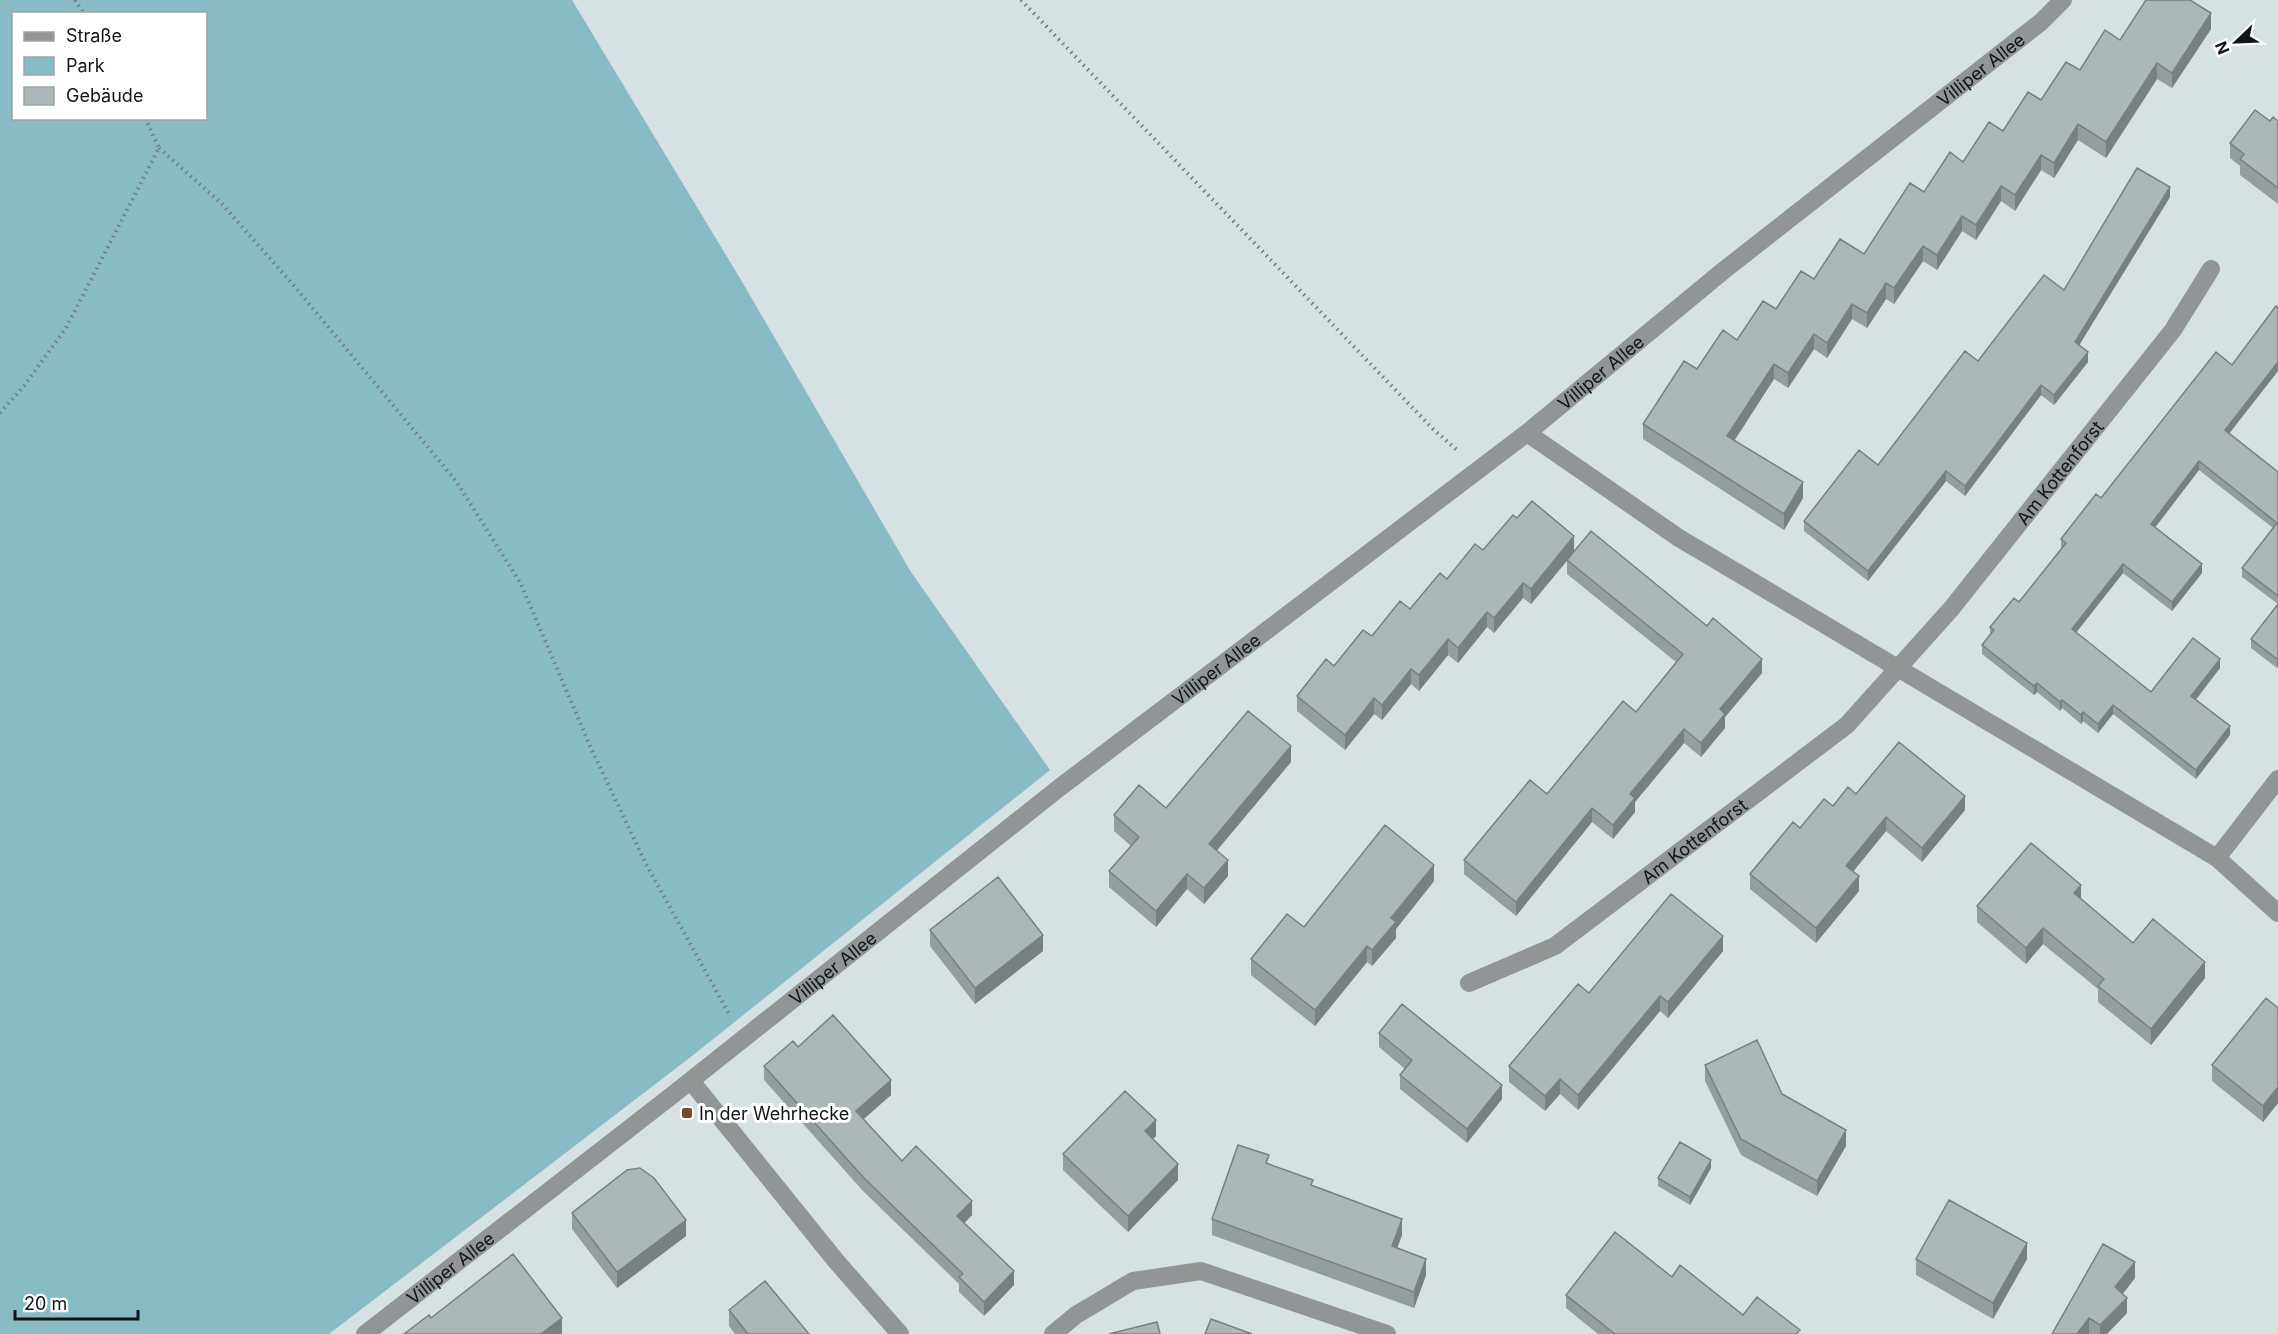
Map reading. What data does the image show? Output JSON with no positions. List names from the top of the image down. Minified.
{"streets":{"street":["Villiper Allee","Am Kottenforst"]},"places":{"transit":["In der Wehrhecke"]},"legend":["Straße","Park","Gebäude"],"scale_bar":"20 m","north":"bottom left"}
